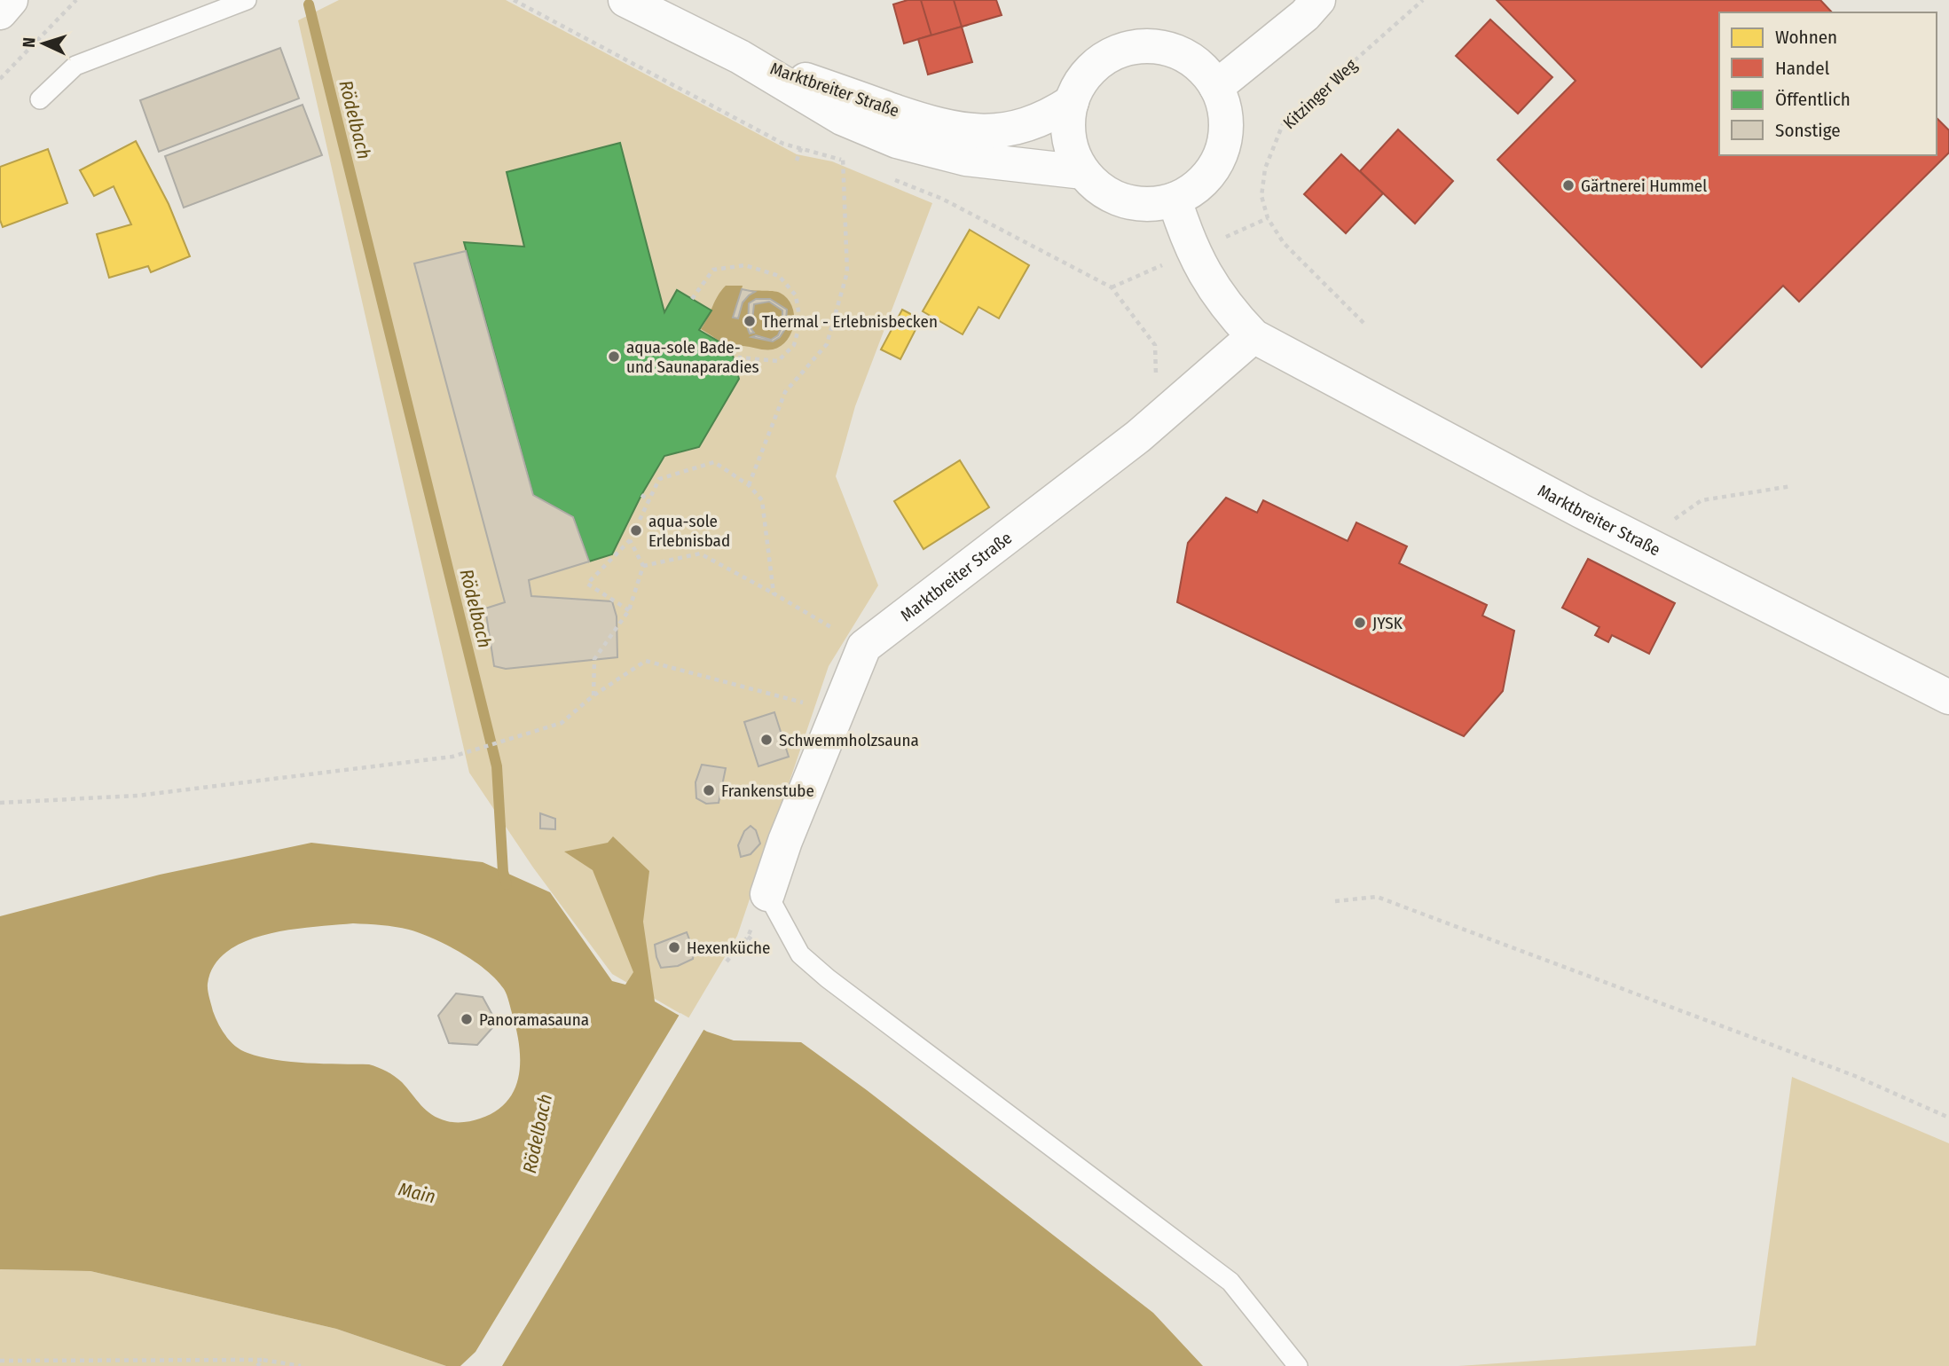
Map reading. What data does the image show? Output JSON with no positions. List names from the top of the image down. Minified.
{"streets":{"street":["Marktbreiter Straße"],"path":["Kitzinger Weg"]},"water":["Rödelbach","Main"],"places":["Gärtnerei Hummel","Thermal - Erlebnisbecken","aqua-sole Bade- und Saunaparadies","aqua-sole Erlebnisbad","JYSK","Schwemmholzsauna","Frankenstube","Hexenküche","Panoramasauna"],"legend":["Wohnen","Handel","Öffentlich","Sonstige"],"north":"left"}
